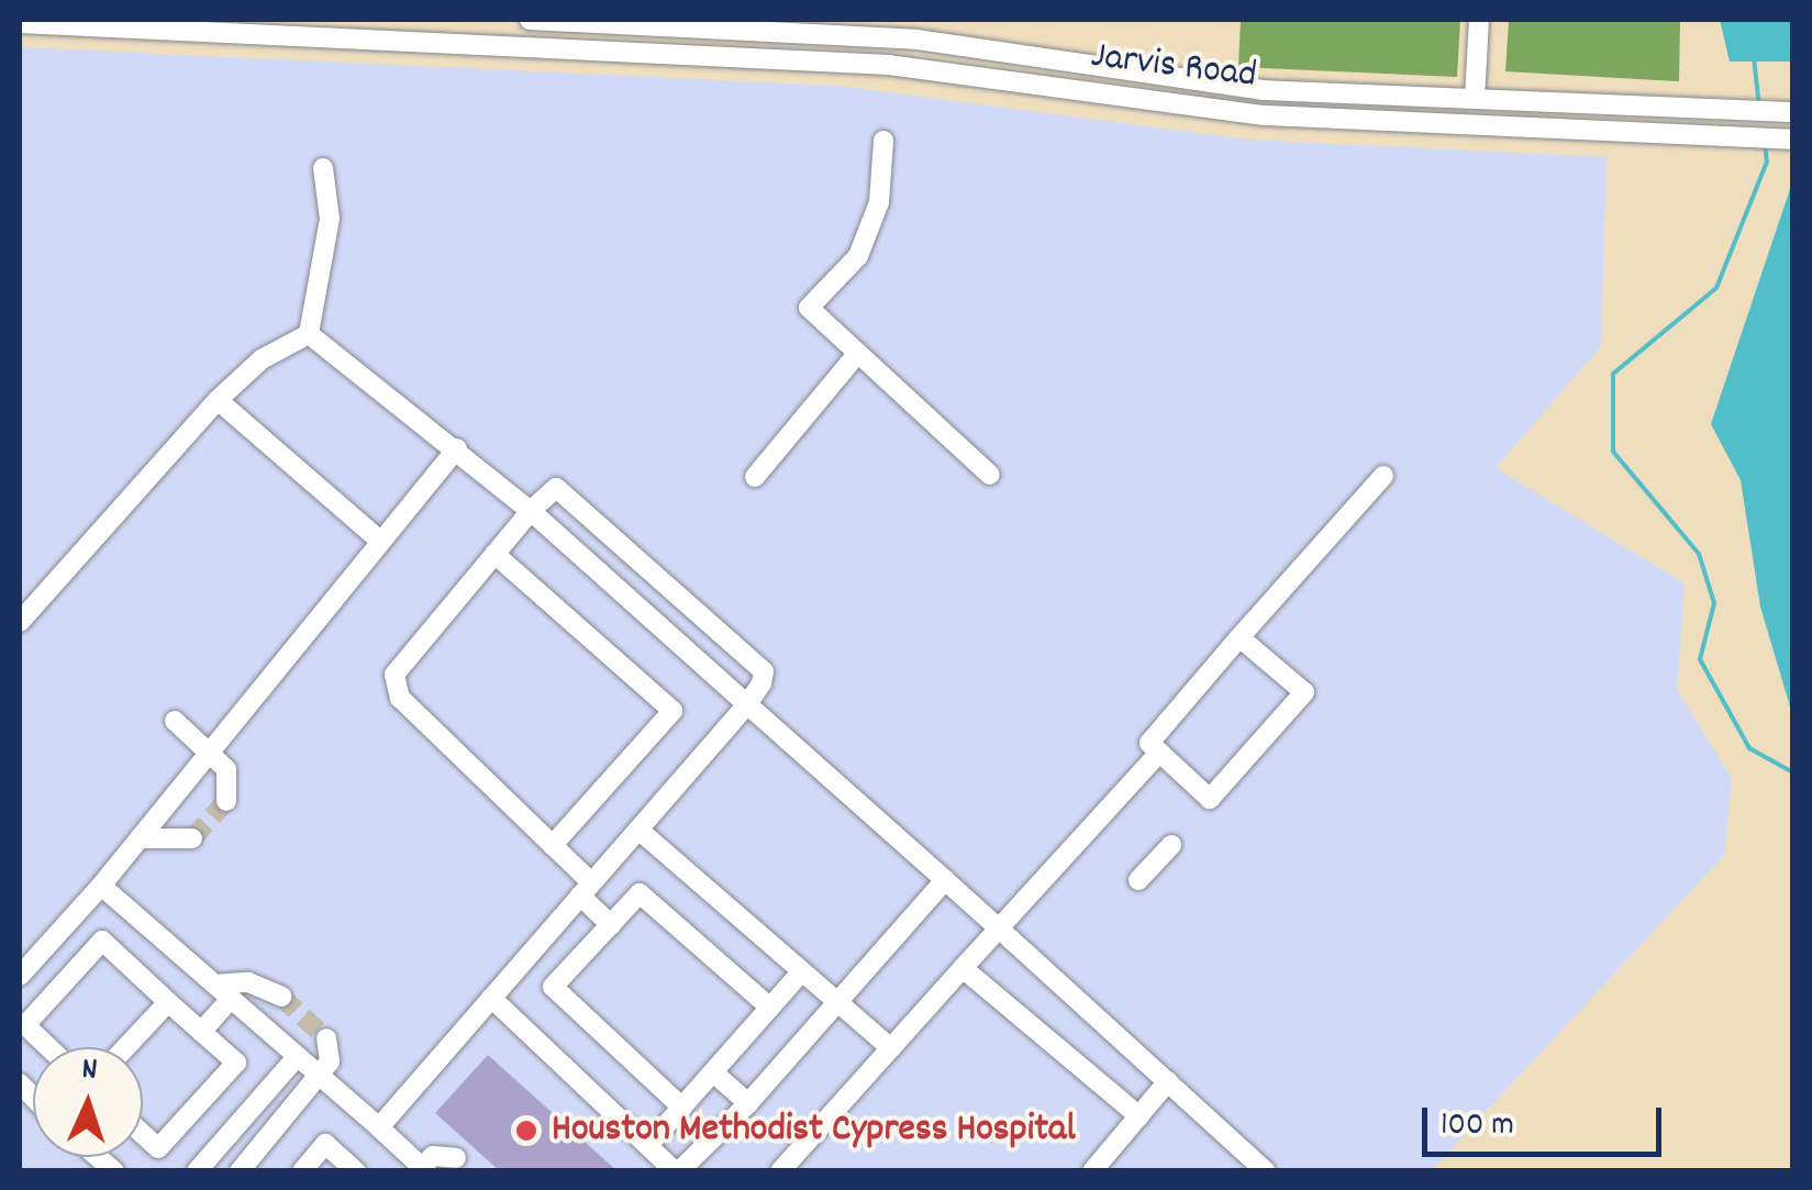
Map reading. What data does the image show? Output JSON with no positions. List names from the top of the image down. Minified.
{"streets":{"street":["Jarvis Road"]},"places":["Houston Methodist Cypress Hospital"],"scale_bar":"100 m","north":"top"}
